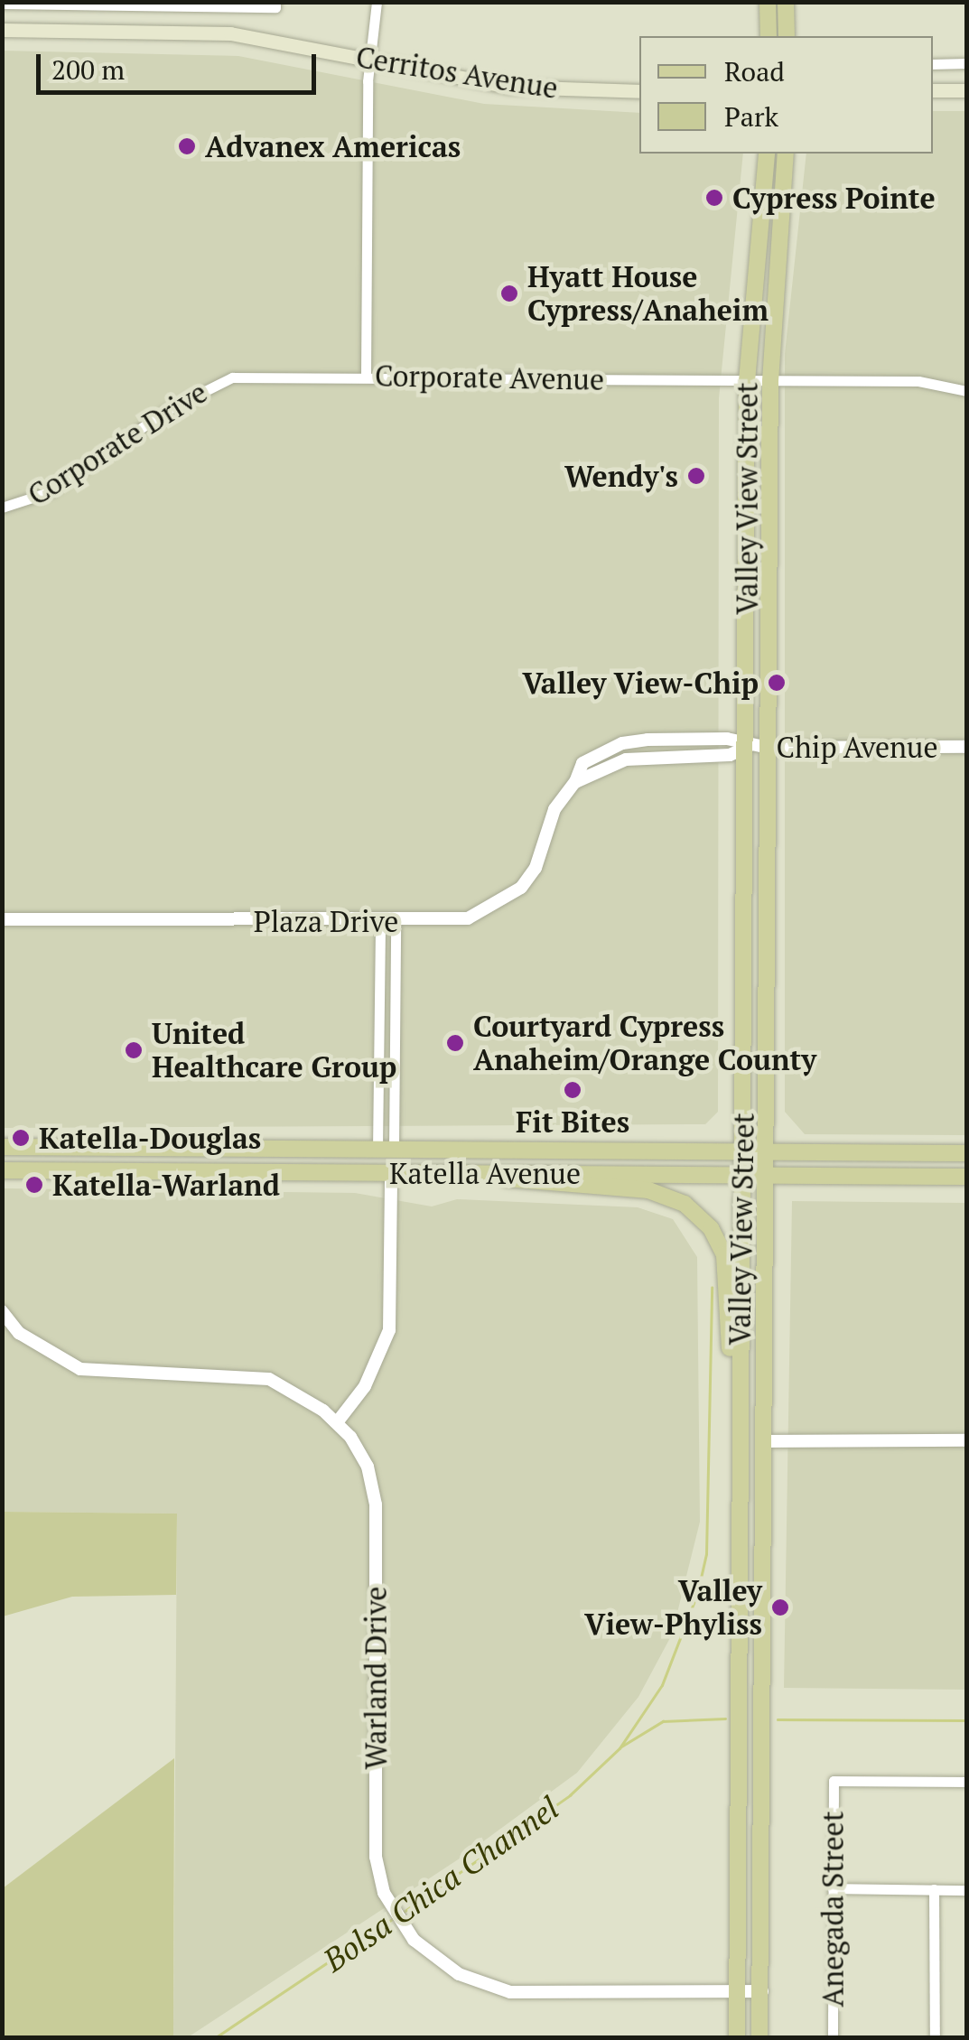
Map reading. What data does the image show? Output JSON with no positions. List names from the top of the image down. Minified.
{"streets":{"main road":["Cerritos Avenue","Valley View Street","Katella Avenue"],"street":["Corporate Avenue","Corporate Drive","Chip Avenue","Plaza Drive","Warland Drive","Anegada Street"]},"crossings":[["Corporate Avenue","Corporate Drive"],["Corporate Avenue","Valley View Street"],["Valley View Street","Chip Avenue"],["Valley View Street","Plaza Drive"],["Valley View Street","Katella Avenue"],["Valley View Street","Warland Drive"],["Chip Avenue","Plaza Drive"]],"water":["Bolsa Chica Channel"],"places":["Advanex Americas","Cypress Pointe","Hyatt House Cypress/Anaheim","Wendy's","Valley View-Chip","Courtyard Cypress Anaheim/Orange County","United Healthcare Group","Fit Bites","Katella-Douglas","Katella-Warland","Valley View-Phyliss"],"legend":["Road","Park"],"scale_bar":"200 m"}
